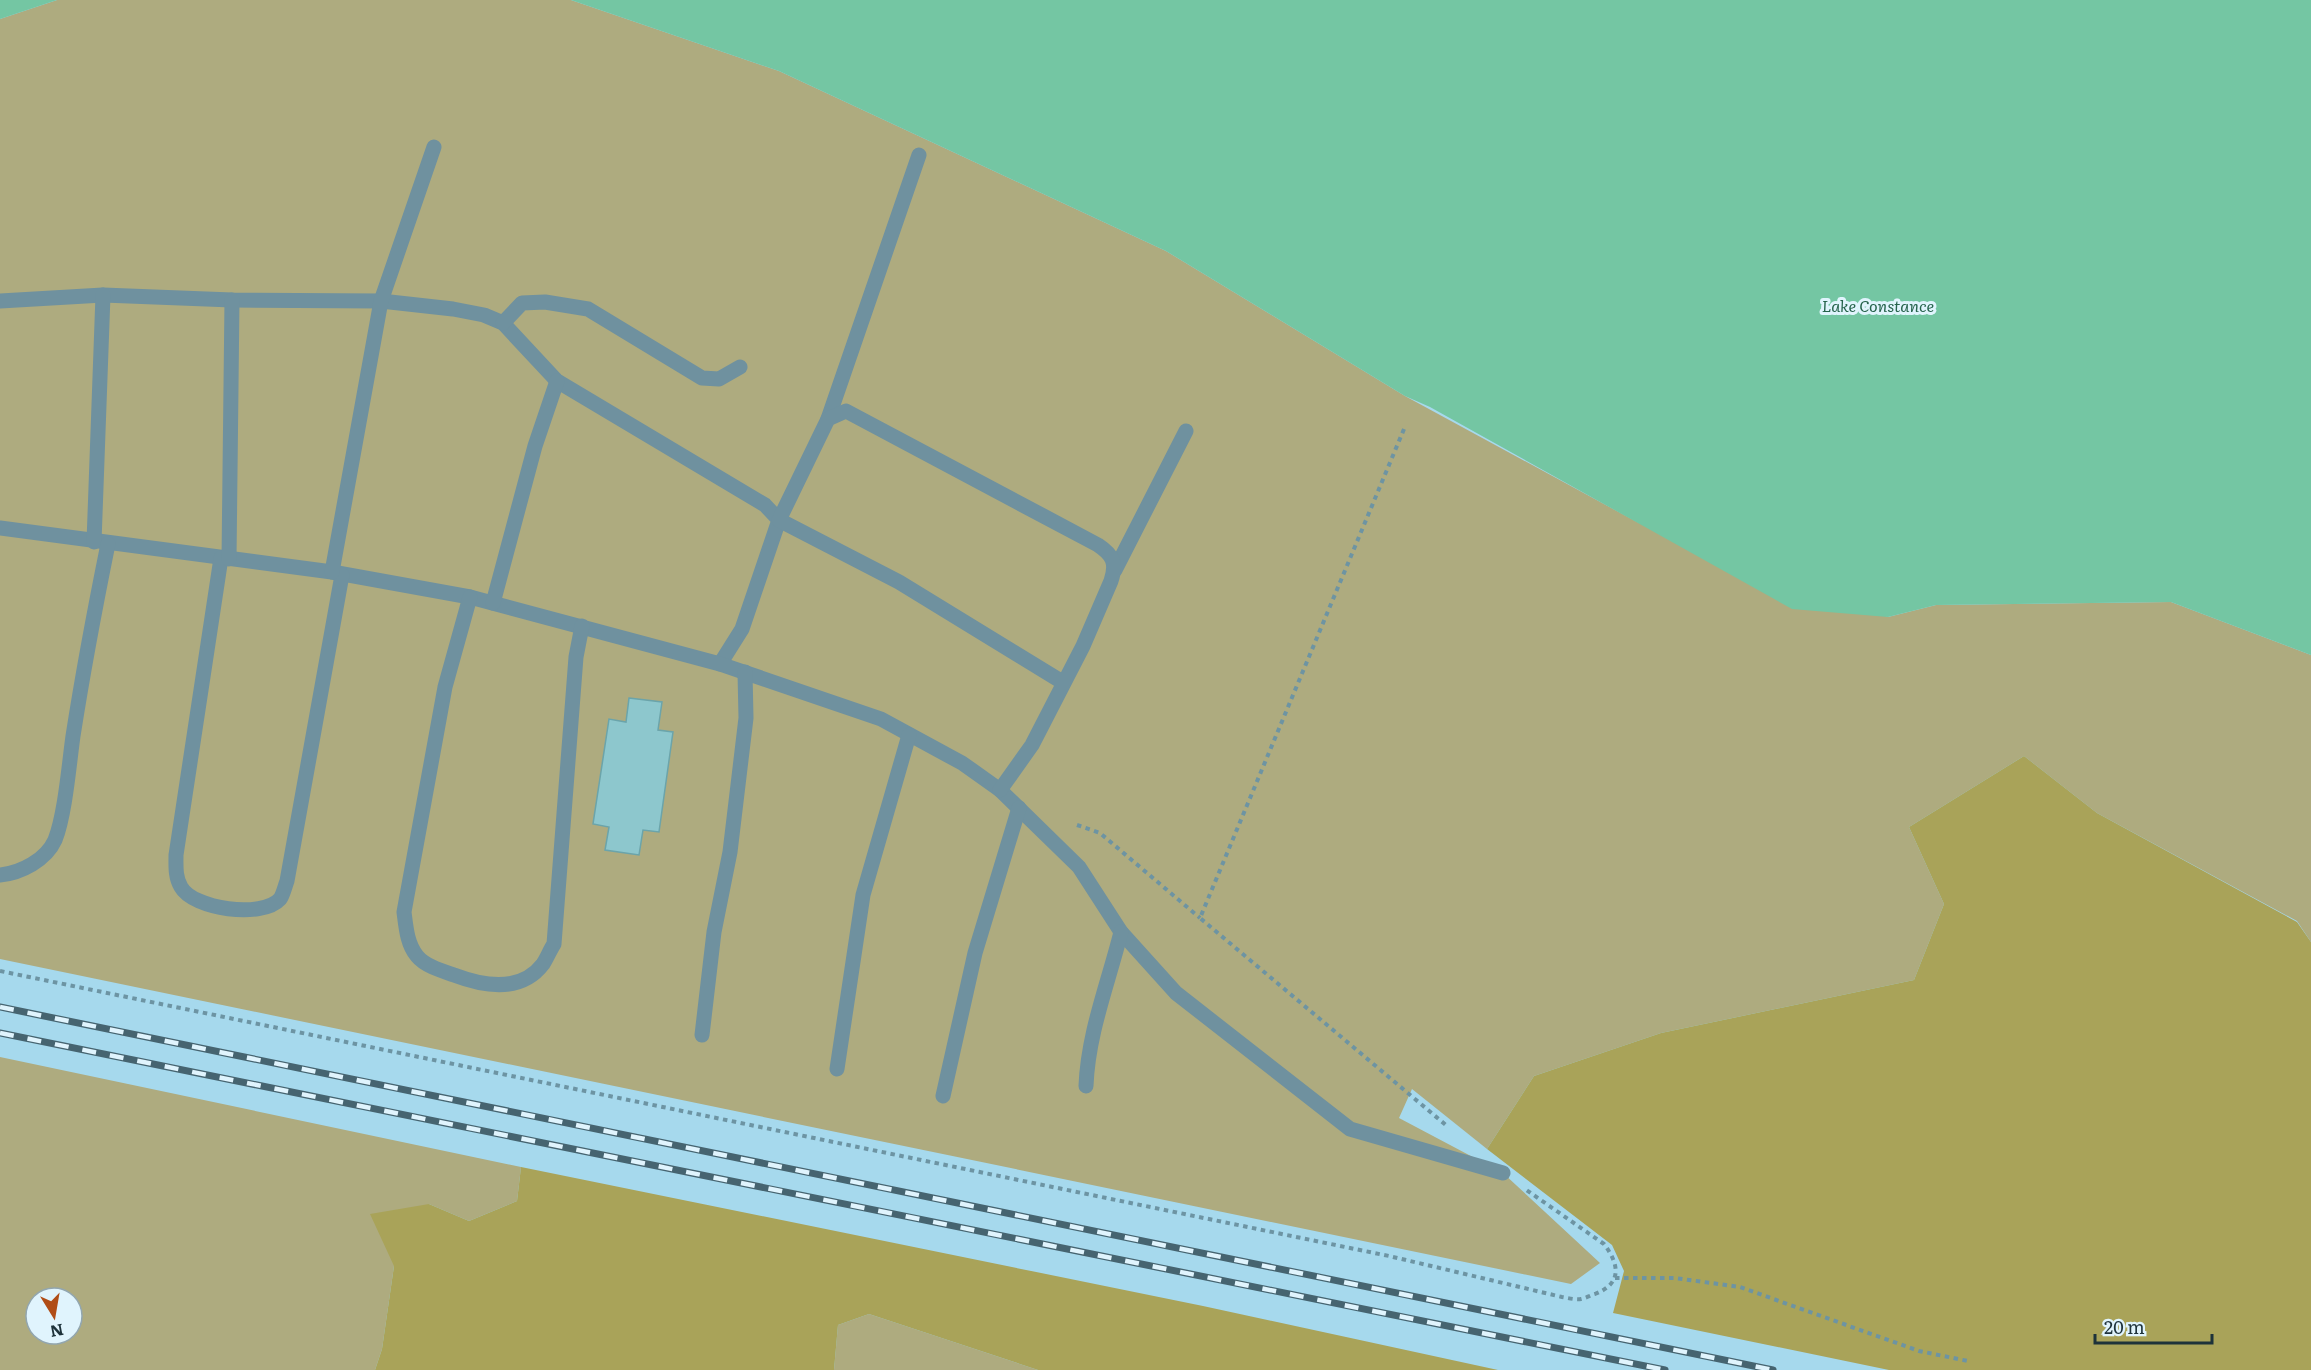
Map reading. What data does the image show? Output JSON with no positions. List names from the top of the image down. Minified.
{"water":["Lake Constance"],"scale_bar":"20 m","north":"bottom"}
